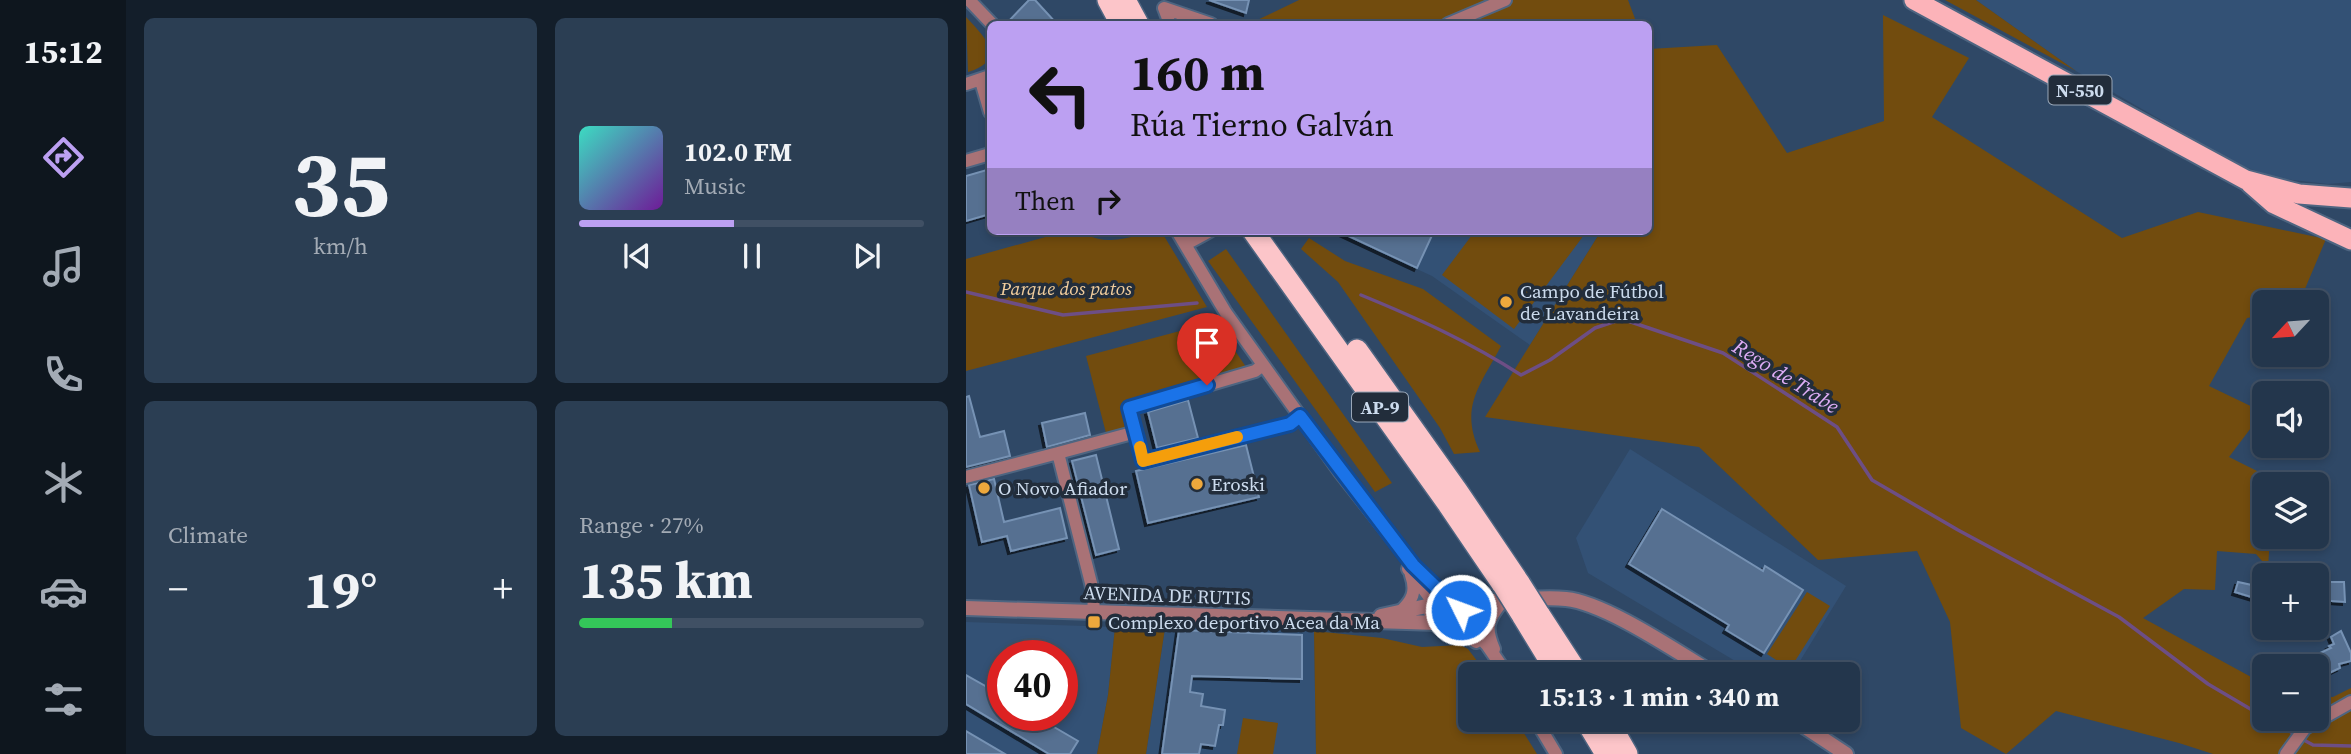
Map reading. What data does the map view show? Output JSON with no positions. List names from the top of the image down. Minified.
{"streets":{"highway":["N-550","AP-9"],"street":["AVENIDA DE RUTIS"]},"crossings":[["AP-9","AVENIDA DE RUTIS"]],"water":["Rego de Trabe"],"parks":["Parque dos patos"],"places":{"other":["Campo de Fútbol de Lavandeira","Eroski","O Novo Afiador"],"transit":["Complexo deportivo Acea da Ma"]},"north":"bottom left","page":{"tabs":"15:12","tile":[["35","km/h"],"Climate",["Range · 27%","135 km"]],"turn":["160 m","Rúa Tierno Galván"],"song":["102.0 FM","Music"],"then":"Then","map_buttons":["+","−"],"heat":["−","19°","+"],"limit":"40","trip":"15:13 · 1 min · 340 m"}}
